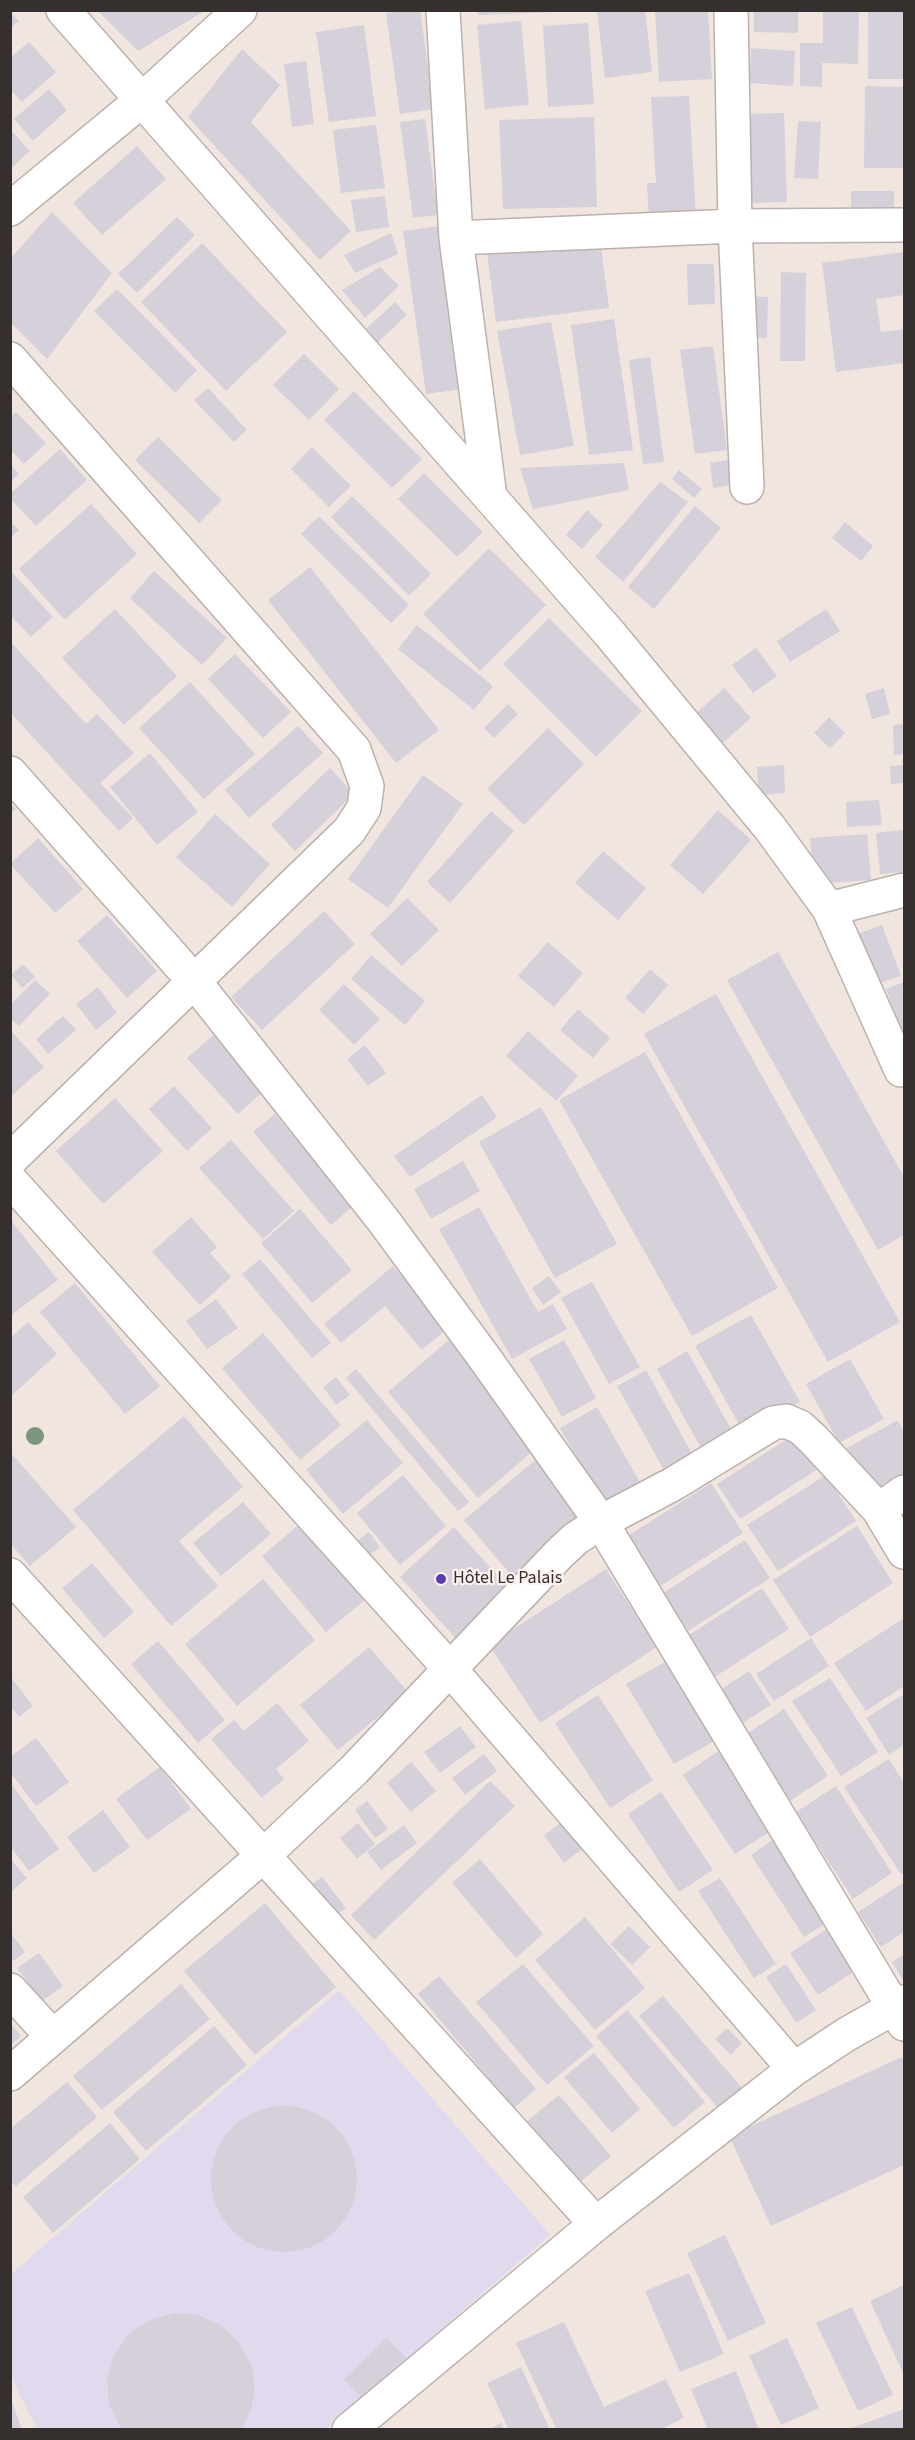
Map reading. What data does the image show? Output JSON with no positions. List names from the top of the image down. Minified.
{"places":["Hôtel Le Palais"]}
